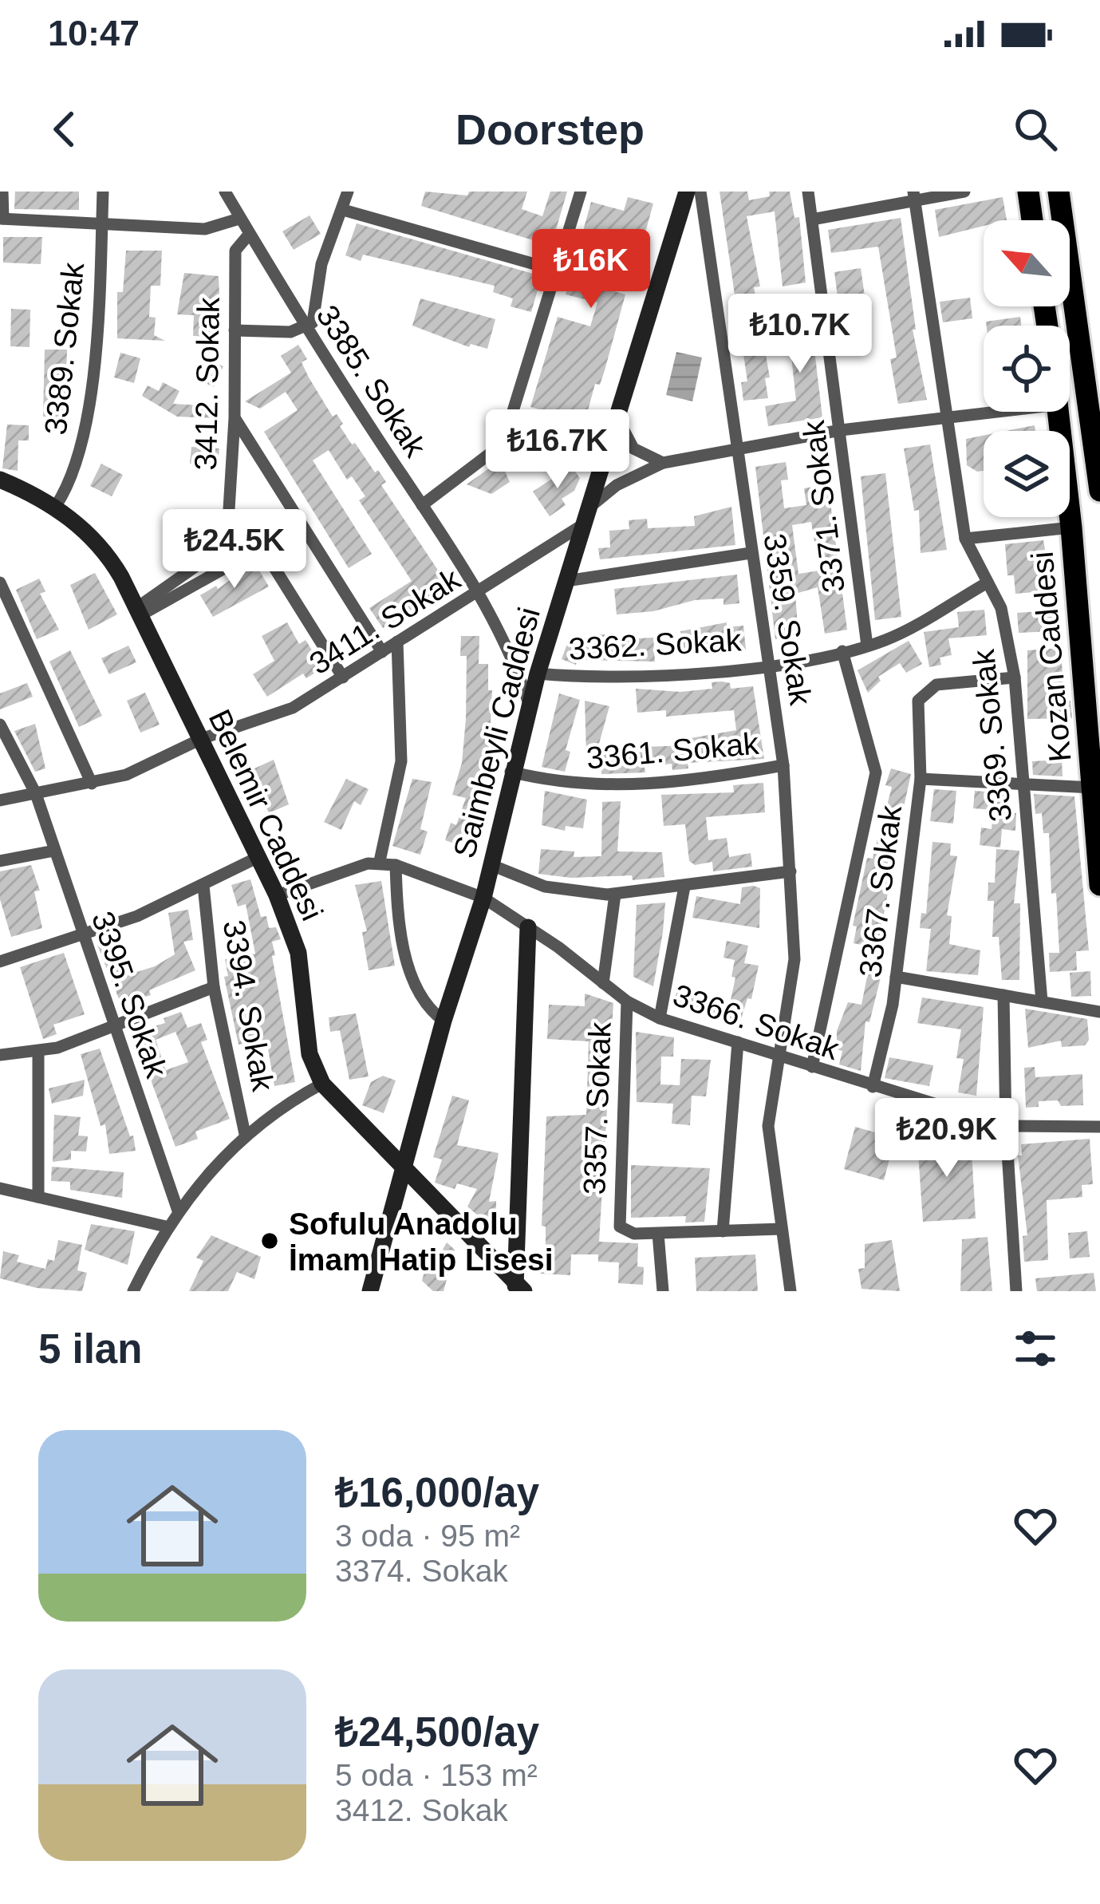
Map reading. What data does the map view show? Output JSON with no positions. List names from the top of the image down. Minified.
{"streets":{"highway":["Kozan Caddesi"],"street":["3389. Sokak","3385. Sokak","3412. Sokak","3371. Sokak","3359. Sokak","3411. Sokak","3362. Sokak","Saimbeyli Caddesi","3369. Sokak","3361. Sokak","Belemir Caddesi","3367. Sokak","3395. Sokak","3394. Sokak","3366. Sokak","3357. Sokak"]},"crossings":[["3389. Sokak","Belemir Caddesi"],["3385. Sokak","3412. Sokak"],["3385. Sokak","3411. Sokak"],["3385. Sokak","Saimbeyli Caddesi"],["3412. Sokak","Belemir Caddesi"],["3371. Sokak","3411. Sokak"],["3371. Sokak","3362. Sokak"],["3359. Sokak","3411. Sokak"],["3359. Sokak","3362. Sokak"],["3359. Sokak","3361. Sokak"],["3359. Sokak","3366. Sokak"],["3359. Sokak","3357. Sokak"],["3411. Sokak","Saimbeyli Caddesi"],["3411. Sokak","3369. Sokak"],["3411. Sokak","Belemir Caddesi"],["3411. Sokak","3395. Sokak"],["3362. Sokak","Saimbeyli Caddesi"],["3362. Sokak","3369. Sokak"],["Saimbeyli Caddesi","3361. Sokak"],["Saimbeyli Caddesi","Belemir Caddesi"],["Saimbeyli Caddesi","3366. Sokak"],["3369. Sokak","3367. Sokak"],["3367. Sokak","3366. Sokak"],["3366. Sokak","3357. Sokak"]],"places":["Sofulu Anadolu İmam Hatip Lisesi"],"north":"top left","page":{"status":"10:47","header":"Doorstep","price":["₺16K","₺10.7K","₺16.7K","₺24.5K","₺20.9K"],"heading":"5 ilan","list":[{"name":"₺16,000/ay","note":"3 oda · 95 m² · 3374. Sokak"},{"name":"₺24,500/ay","note":"5 oda · 153 m² · 3412. Sokak"}]}}
